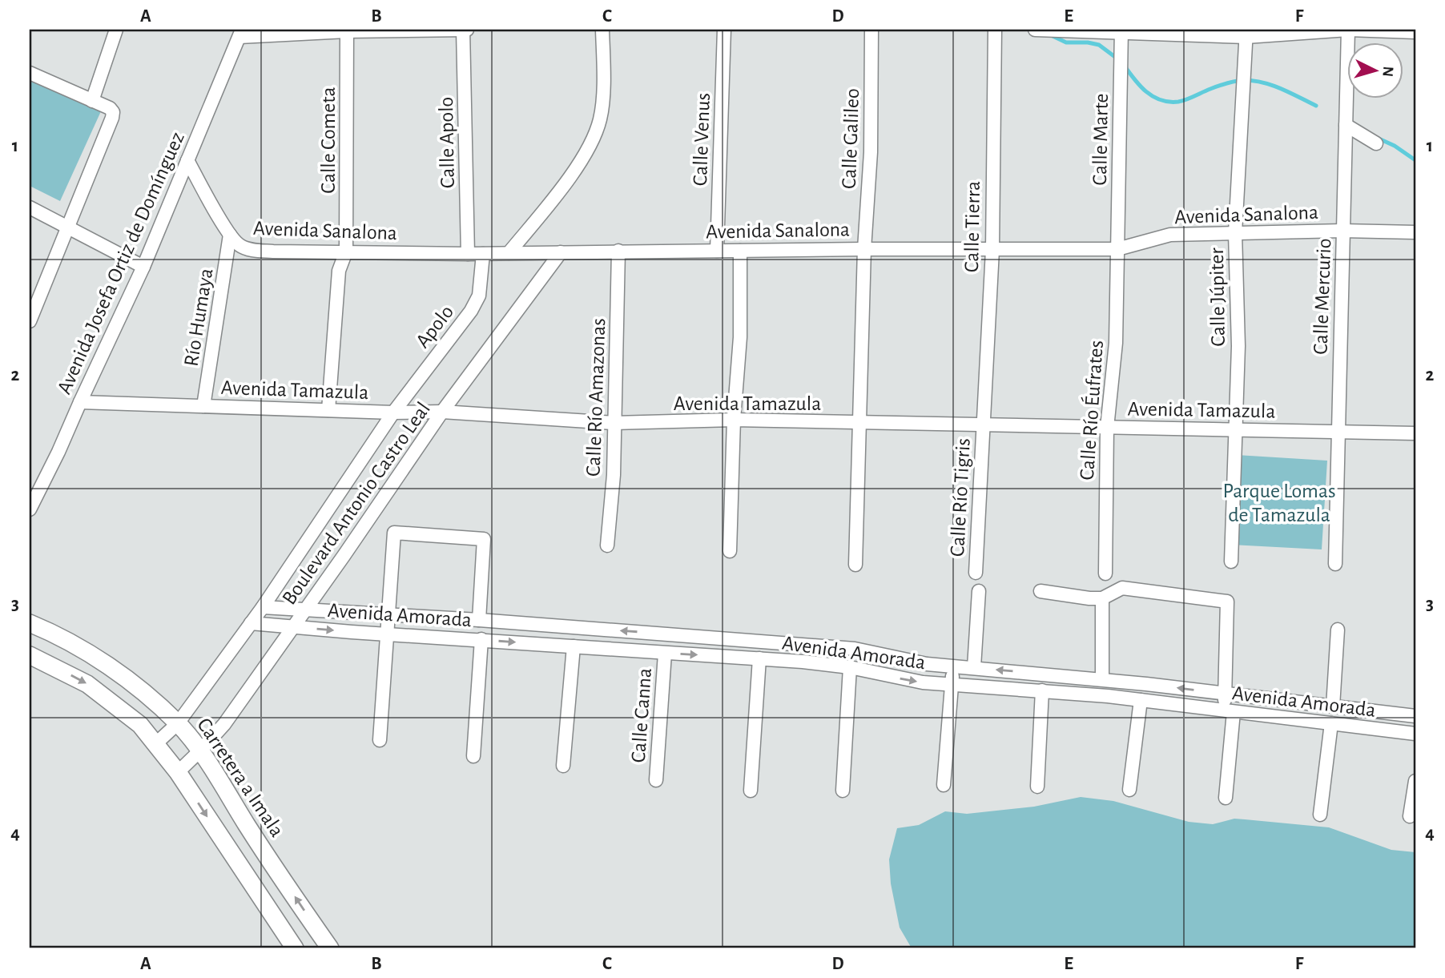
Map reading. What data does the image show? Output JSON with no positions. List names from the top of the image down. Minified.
{"streets":{"main road":["Carretera a Imala"],"street":["Calle Galileo","Calle Venus","Calle Marte","Calle Cometa","Calle Apolo","Avenida Sanalona","Calle Tierra","Avenida Josefa Ortiz de Domínguez","Calle Mercurio","Calle Júpiter","Río Humaya","Apolo","Avenida Tamazula","Calle Río Amazonas","Calle Río Éufrates","Calle Río Tigris","Boulevard Antonio Castro Leal","Avenida Amorada","Calle Canna"]},"crossings":[["Calle Galileo","Avenida Sanalona"],["Calle Galileo","Avenida Tamazula"],["Calle Venus","Avenida Sanalona"],["Calle Marte","Avenida Sanalona"],["Calle Marte","Calle Río Éufrates"],["Calle Cometa","Avenida Sanalona"],["Calle Cometa","Avenida Tamazula"],["Calle Apolo","Avenida Sanalona"],["Avenida Sanalona","Calle Tierra"],["Avenida Sanalona","Avenida Josefa Ortiz de Domínguez"],["Avenida Sanalona","Calle Mercurio"],["Avenida Sanalona","Calle Júpiter"],["Avenida Sanalona","Río Humaya"],["Avenida Sanalona","Apolo"],["Avenida Sanalona","Calle Río Amazonas"],["Avenida Sanalona","Calle Río Éufrates"],["Avenida Sanalona","Boulevard Antonio Castro Leal"],["Calle Tierra","Avenida Tamazula"],["Calle Tierra","Calle Río Tigris"],["Avenida Josefa Ortiz de Domínguez","Avenida Tamazula"],["Calle Mercurio","Avenida Tamazula"],["Calle Júpiter","Avenida Tamazula"],["Río Humaya","Avenida Tamazula"],["Apolo","Avenida Tamazula"],["Apolo","Boulevard Antonio Castro Leal"],["Avenida Tamazula","Calle Río Amazonas"],["Avenida Tamazula","Calle Río Éufrates"],["Avenida Tamazula","Calle Río Tigris"],["Avenida Tamazula","Boulevard Antonio Castro Leal"],["Boulevard Antonio Castro Leal","Avenida Amorada"],["Boulevard Antonio Castro Leal","Carretera a Imala"],["Avenida Amorada","Calle Canna"]],"parks":["Parque Lomas de Tamazula"],"north":"right","grid":{"columns":["A","B","C","D","E","F"],"rows":["1","2","3","4"]}}
